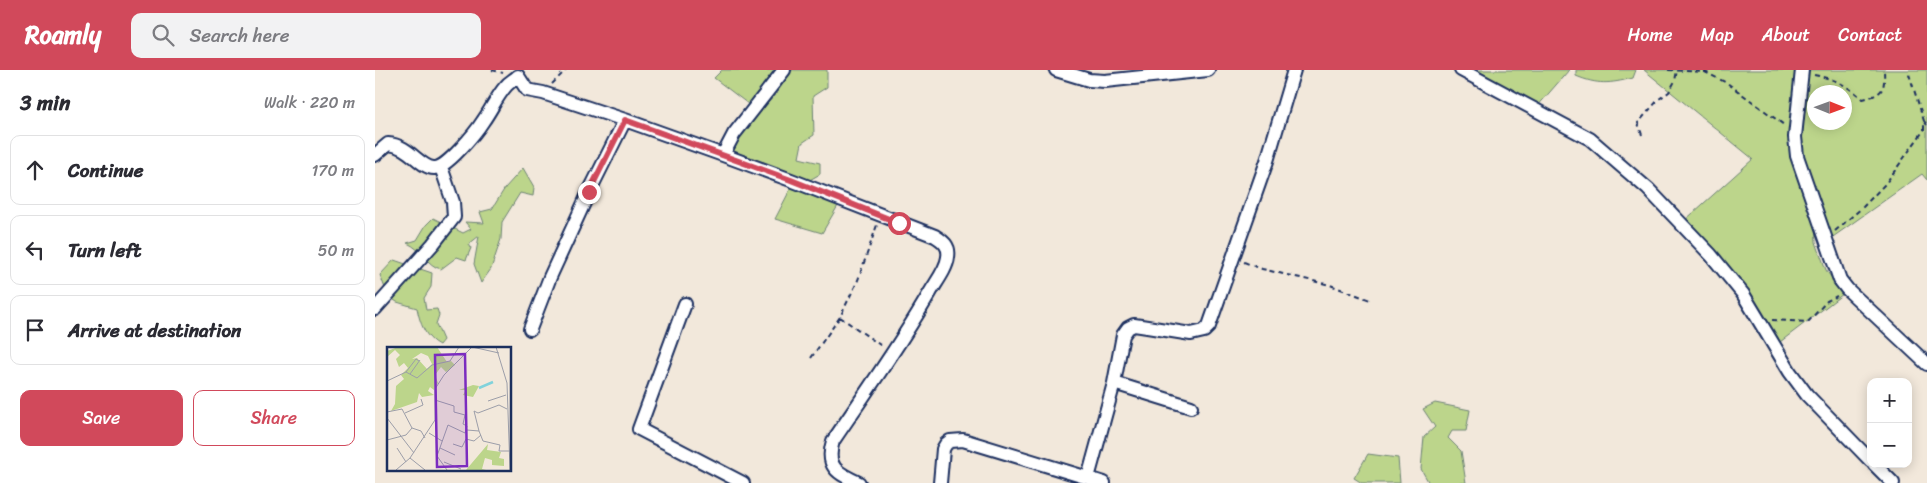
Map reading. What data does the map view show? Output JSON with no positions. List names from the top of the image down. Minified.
{"north":"right","page":{"header":"Roamly","search":"Search here","nav":["Home","Map","About","Contact"],"heading":["3 min","Walk · 220 m"],"list":[["Continue","170 m"],["Turn left","50 m"],"Arrive at destination"],"buttons":["Save","Share"],"map_buttons":["+","−"]}}
